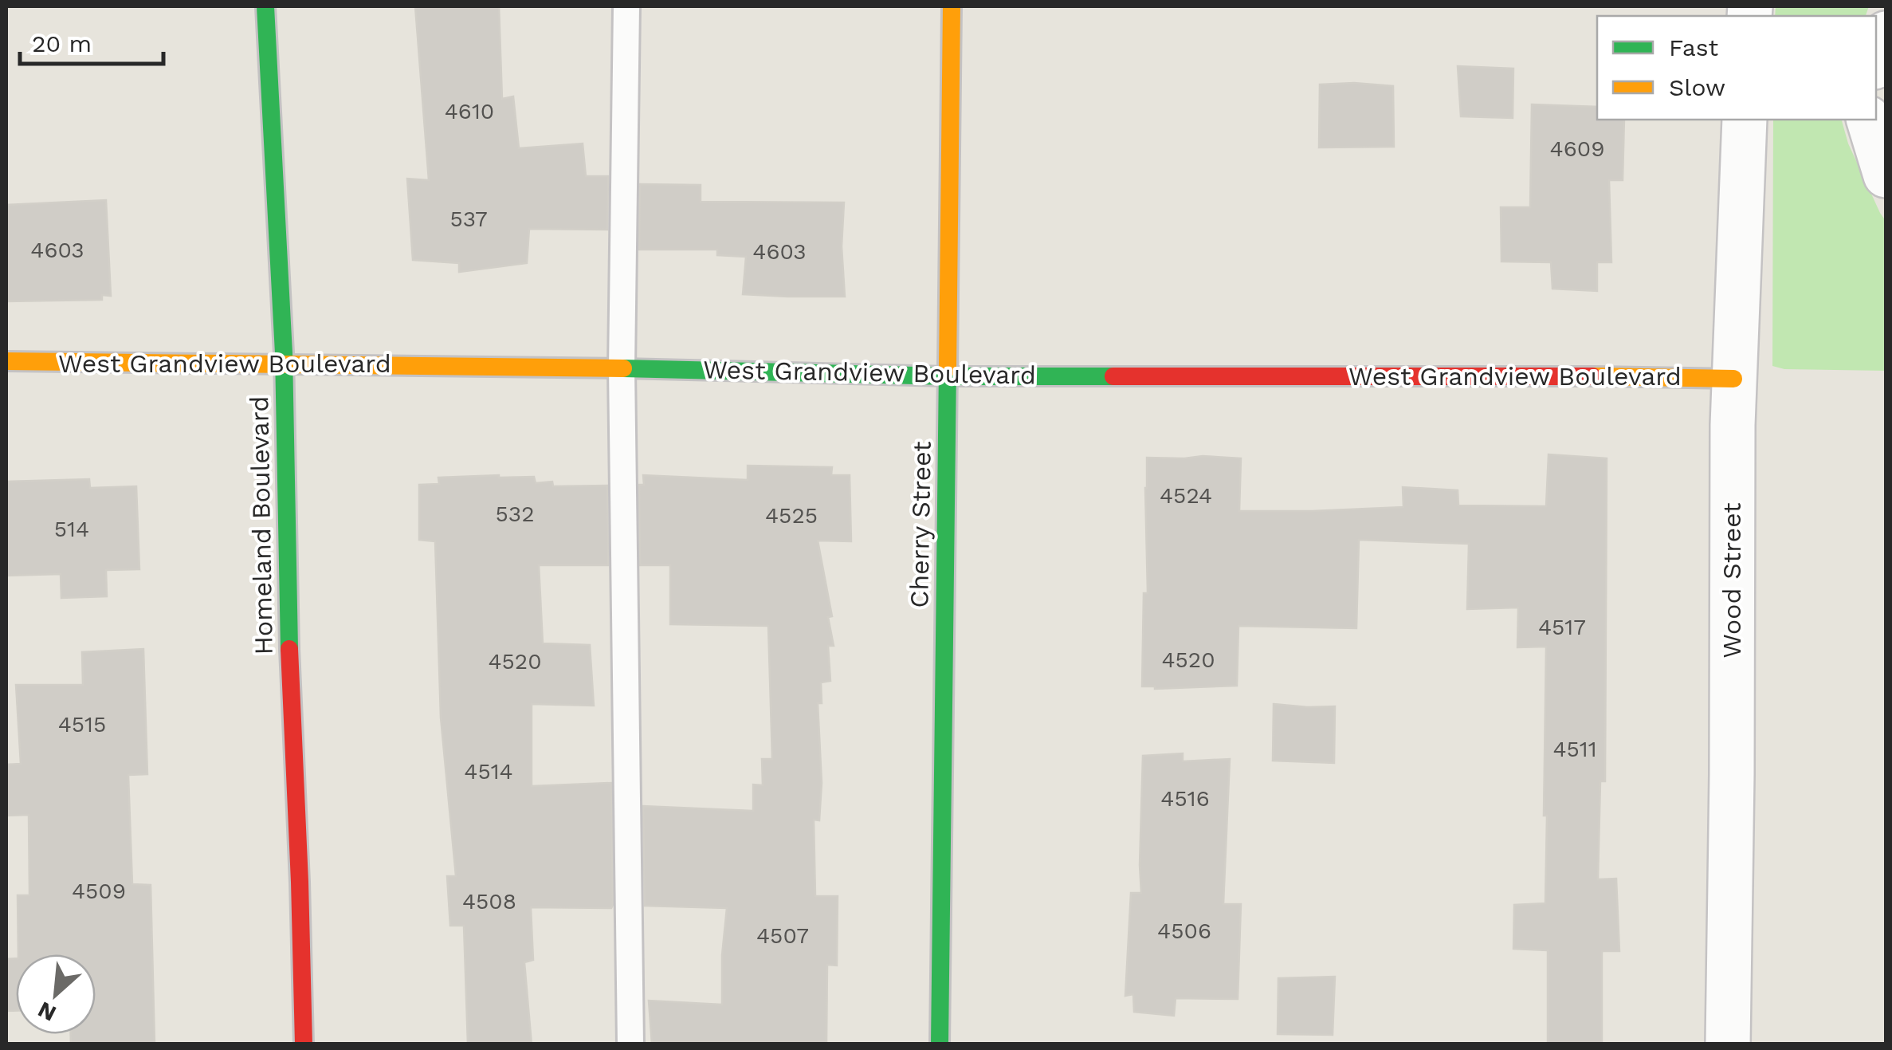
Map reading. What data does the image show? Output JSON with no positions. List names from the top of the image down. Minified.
{"streets":{"street":["West Grandview Boulevard","Cherry Street","Homeland Boulevard","Wood Street"]},"crossings":[["West Grandview Boulevard","Cherry Street"],["West Grandview Boulevard","Homeland Boulevard"],["West Grandview Boulevard","Wood Street"]],"house_numbers":["4610","4609","537","4603","4603","4524","532","4525","514","4517","4520","4520","4515","4511","4514","4516","4509","4508","4506","4507"],"legend":["Fast","Slow"],"scale_bar":"20 m","north":"bottom left"}
